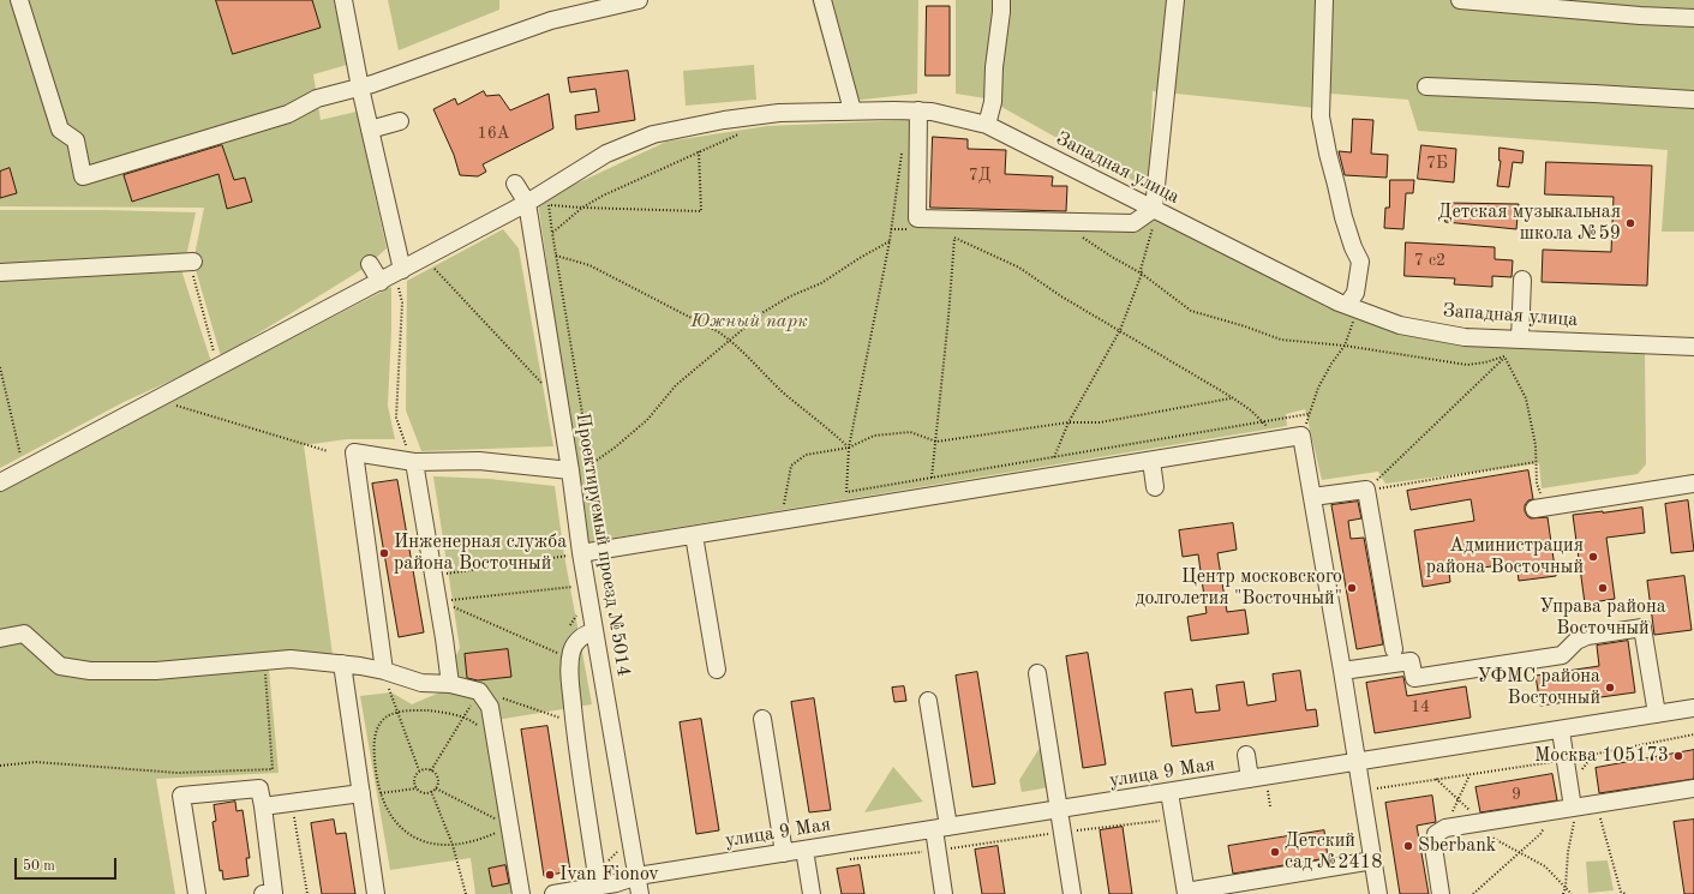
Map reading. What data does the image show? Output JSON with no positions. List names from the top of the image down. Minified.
{"streets":{"street":["Западная улица","Проектируемый проезд №5014","улица 9 Мая"]},"crossings":[["Западная улица","Проектируемый проезд №5014"],["Проектируемый проезд №5014","улица 9 Мая"]],"parks":["Южный парк"],"places":["Детская музыкальная школа №59","Инженерная служба района Восточный","Администрация района Восточный","Центр московского долголетия \"Восточный\"","Управа района Восточный","УФМС района Восточный","Москва 105173","Sberbank","Детский сад №2418","Ivan Fionov"],"house_numbers":["16А","7Б","7Д","7 с2","14","9"],"scale_bar":"50 m"}
